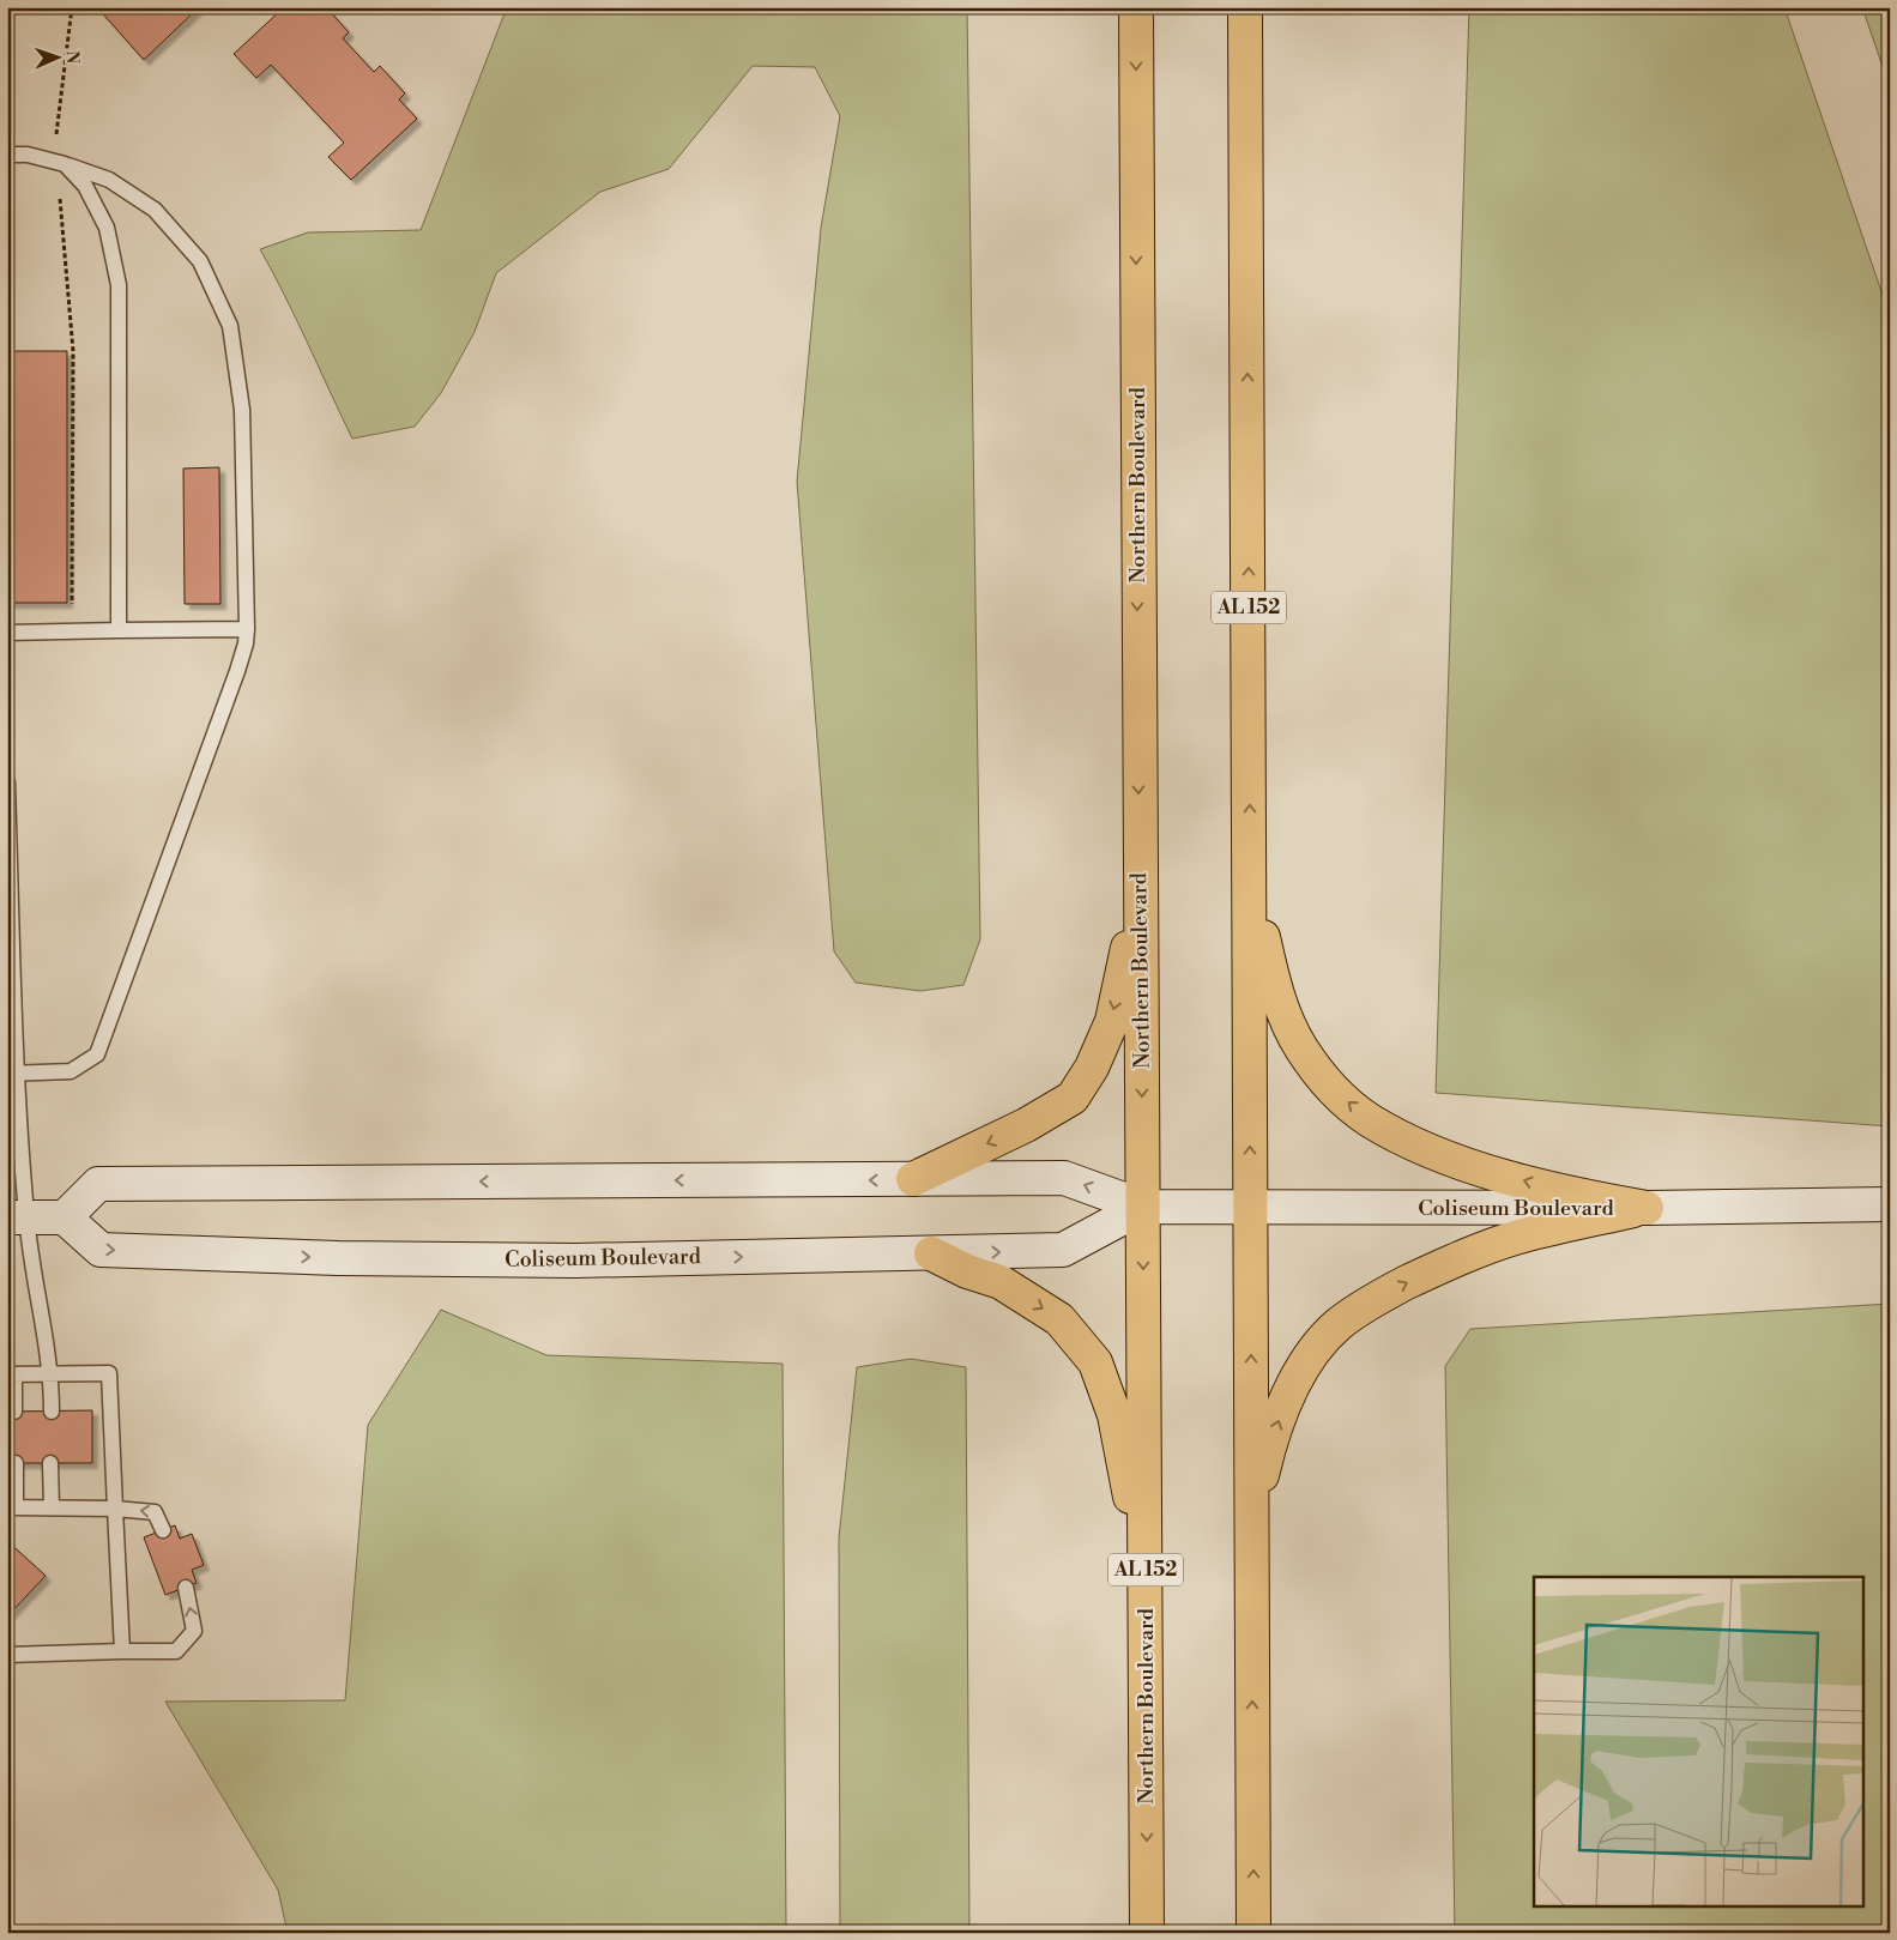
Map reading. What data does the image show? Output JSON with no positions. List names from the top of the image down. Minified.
{"streets":{"highway":["Northern Boulevard","AL 152"],"main road":["Coliseum Boulevard"]},"crossings":[["Northern Boulevard","Coliseum Boulevard"],["AL 152","Coliseum Boulevard"]],"north":"right"}
